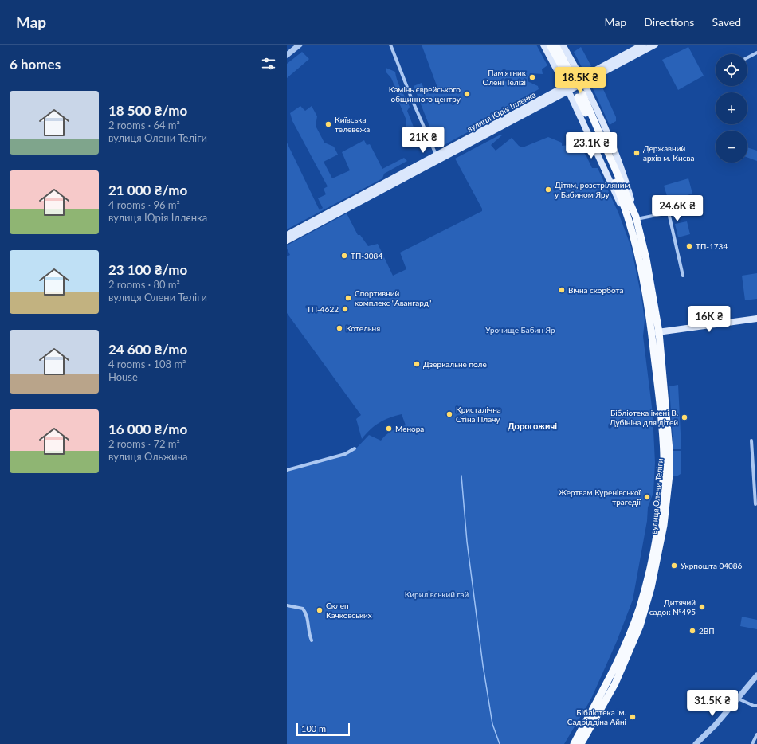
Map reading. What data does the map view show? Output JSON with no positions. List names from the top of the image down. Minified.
{"streets":{"main road":["вулиця Юрія Іллєнка","вулиця Олени Теліги"]},"crossings":[["вулиця Юрія Іллєнка","вулиця Олени Теліги"]],"districts":["Дорогожичі"],"parks":["Урочище Бабин Яр","Кирилівський гай"],"places":["Пам'ятник Олені Телізі","Камінь єврейського общинного центру","Київська телевежа","Державний архів м. Києва","Дітям, розстріляним у Бабином Яру","ТП-1734","ТП-3084","Вічна скорбота","Спортивний комплекс \"Авангард\"","ТП-4622","Котельня","Дзеркальне поле","Кристалічна Стіна Плачу","Бібліотека імені В. Дубініна для дітей","Менора","Жертвам Куренівської трагедії","Укрпошта 04086","Дитячий садок №495","Склеп Качковських","2ВП","Бібліотека ім. Садріддіна Айні"],"scale_bar":"100 m","page":{"header":"Map","nav":["Map","Directions","Saved"],"heading":"6 homes","map_buttons":["+","−"],"price":["18.5K ₴","21K ₴","23.1K ₴","24.6K ₴","16K ₴","31.5K ₴"],"list":[{"name":"18 500 ₴/mo","note":"2 rooms · 64 m² · вулиця Олени Теліги"},{"name":"21 000 ₴/mo","note":"4 rooms · 96 m² · вулиця Юрія Іллєнка"},{"name":"23 100 ₴/mo","note":"2 rooms · 80 m² · вулиця Олени Теліги"},{"name":"24 600 ₴/mo","note":"4 rooms · 108 m² · House"},{"name":"16 000 ₴/mo","note":"2 rooms · 72 m² · вулиця Ольжича"}],"scale":"100 m"}}
